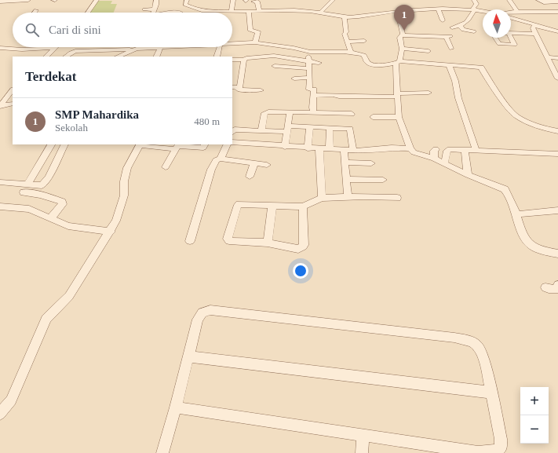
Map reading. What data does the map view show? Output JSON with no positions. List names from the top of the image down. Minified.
{"north":"top","page":{"pins":"1","search":"Cari di sini","heading":"Terdekat","list":[{"mark":"1","name":"SMP Mahardika","note":"Sekolah","value":"480 m"}],"map_buttons":["+","−"]}}
